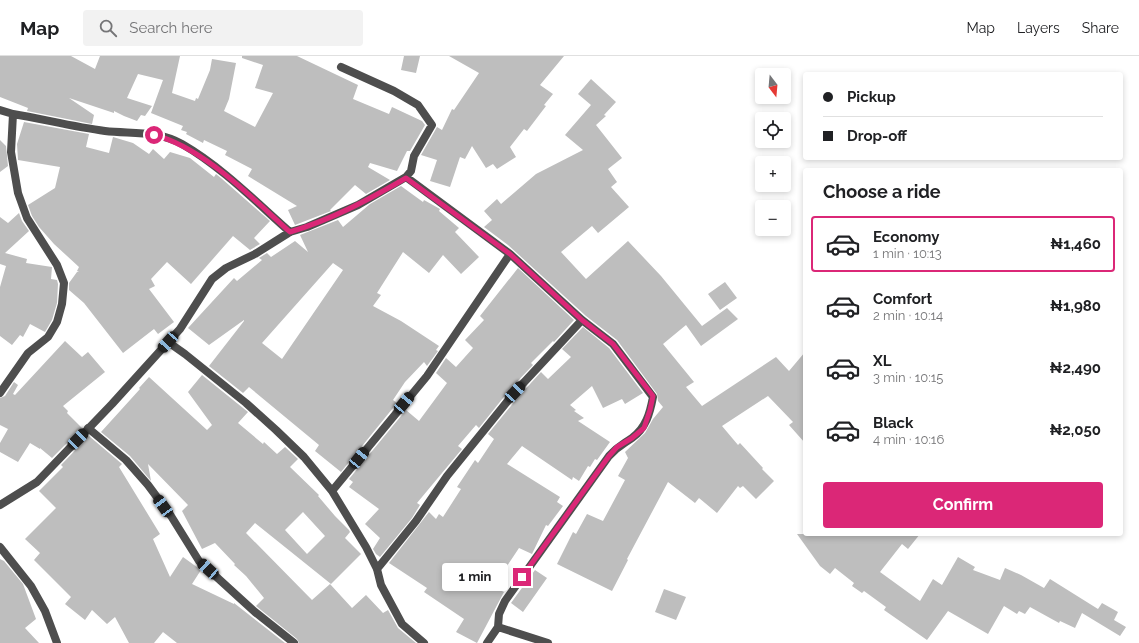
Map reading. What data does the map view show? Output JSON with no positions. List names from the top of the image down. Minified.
{"north":"bottom","page":{"header":"Map","search":"Search here","nav":["Map","Layers","Share"],"map_buttons":["+","−"],"banner":["Pickup","Drop-off"],"heading":"Choose a ride","list":[{"name":"Economy","note":"1 min · 10:13","value":"₦1,460"},{"name":"Comfort","note":"2 min · 10:14","value":"₦1,980"},{"name":"XL","note":"3 min · 10:15","value":"₦2,490"},{"name":"Black","note":"4 min · 10:16","value":"₦2,050"}],"buttons":"Confirm","bubble":"1 min"}}
